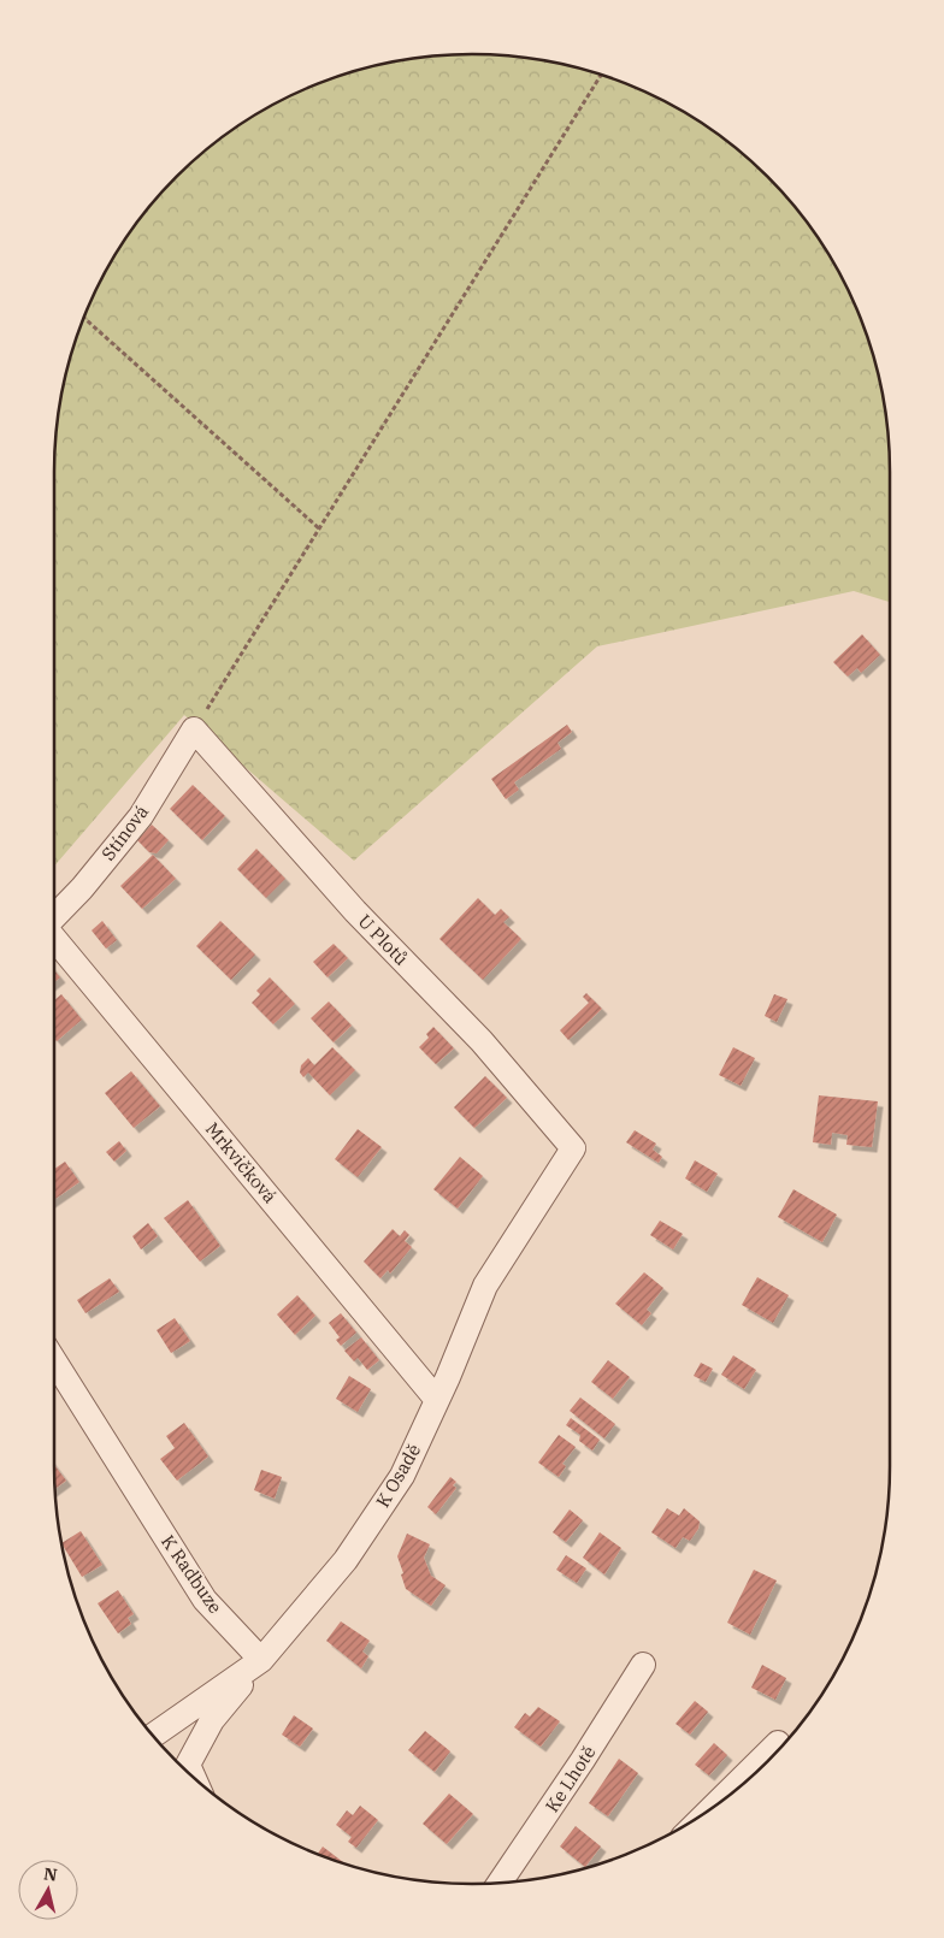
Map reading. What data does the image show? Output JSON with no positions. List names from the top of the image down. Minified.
{"streets":{"street":["Stínová","U Plotů","Mrkvičková","K Osadě","K Radbuze","Ke Lhotě"]},"crossings":[["Stínová","U Plotů"],["U Plotů","K Osadě"],["Mrkvičková","K Osadě"],["K Osadě","K Radbuze"]],"north":"top"}
